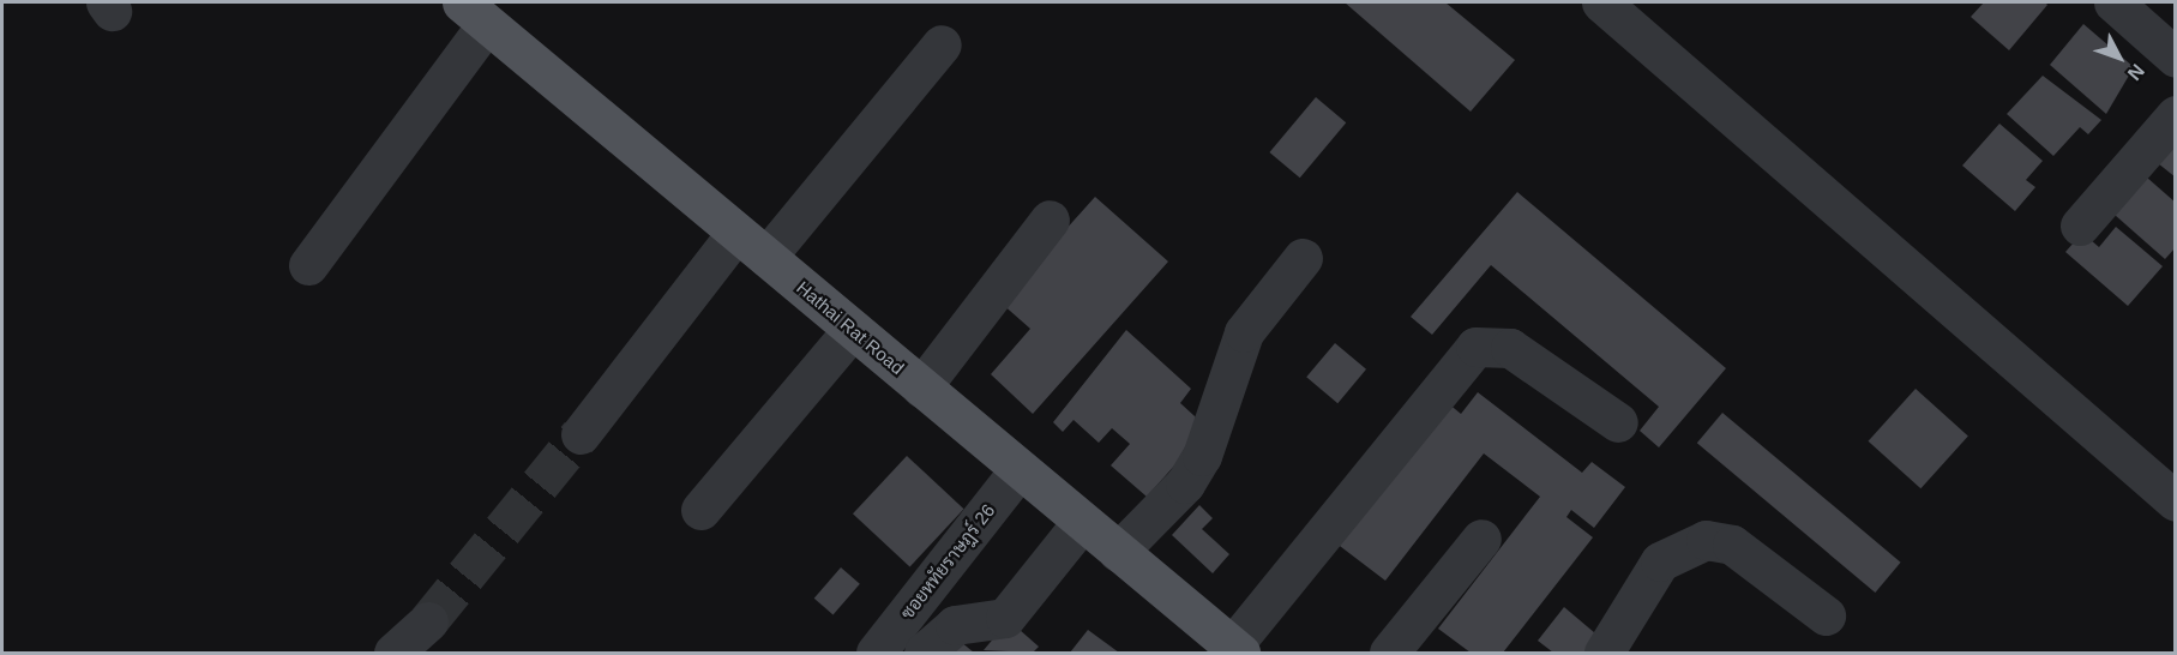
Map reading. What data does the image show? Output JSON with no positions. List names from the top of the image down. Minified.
{"streets":{"main road":["Hathai Rat Road"],"street":["ซอยหทัยราษฎร์ 26"]},"crossings":[["Hathai Rat Road","ซอยหทัยราษฎร์ 26"]],"north":"bottom right"}
